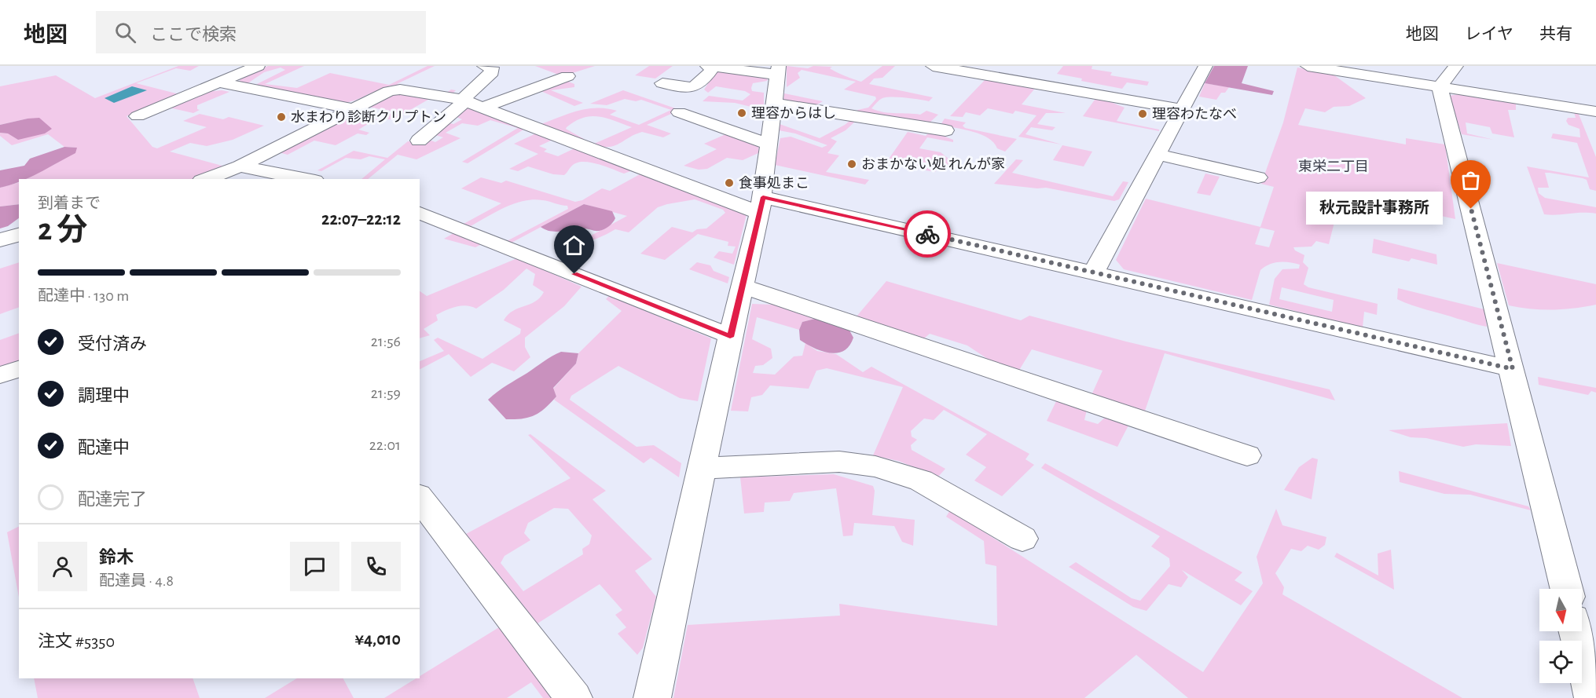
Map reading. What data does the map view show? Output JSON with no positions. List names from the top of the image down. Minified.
{"districts":["東栄二丁目"],"places":["理容からはし","理容わたなべ","水まわり診断クリプトン","おまかない処 れんが家","食事処まこ","秋元設計事務所"],"north":"bottom","page":{"header":"地図","search":"ここで検索","nav":["地図","レイヤ","共有"],"heading":["2 分","到着まで","22:07–22:12"],"panel":["鈴木","配達員 · 4.8","注文 #5350","¥4,010"],"bubble":"秋元設計事務所","bar":"配達中 · 130 m","list":[["受付済み","21:56"],["調理中","21:59"],["配達中","22:01"],"配達完了"]}}
